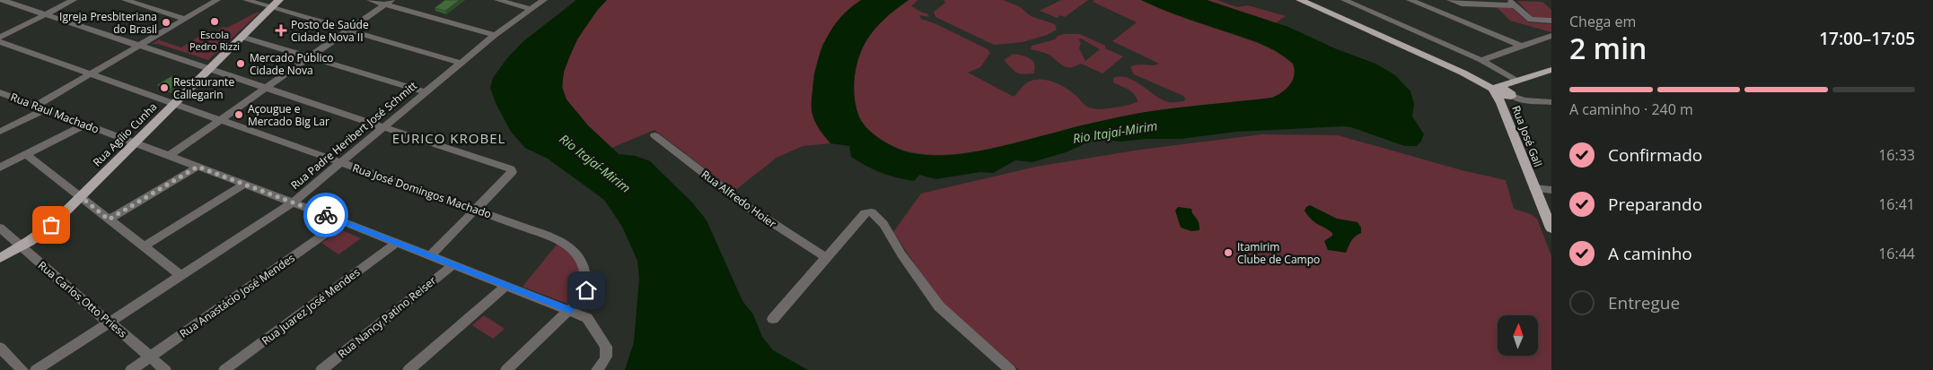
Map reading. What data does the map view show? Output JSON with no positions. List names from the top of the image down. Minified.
{"streets":{"main road":["Rua Agílio Cunha","Rua José Gall"],"street":["Rua Raul Machado","Rua Padre Heribert José Schmitt","Rua José Domingos Machado","Rua Alfredo Hoier","Rua Anastácio José Mendes","Rua Carlos Otto Priess","Rua Juarez José Mendes","Rua Nancy Patino Reiser"]},"crossings":[["Rua Raul Machado","Rua Agílio Cunha"],["Rua Raul Machado","Rua Padre Heribert José Schmitt"],["Rua Raul Machado","Rua José Domingos Machado"],["Rua Raul Machado","Rua Anastácio José Mendes"],["Rua Raul Machado","Rua Juarez José Mendes"],["Rua Raul Machado","Rua Nancy Patino Reiser"],["Rua Agílio Cunha","Rua José Domingos Machado"],["Rua Agílio Cunha","Rua Carlos Otto Priess"],["Rua Padre Heribert José Schmitt","Rua José Domingos Machado"],["Rua Padre Heribert José Schmitt","Rua Carlos Otto Priess"],["Rua Anastácio José Mendes","Rua Carlos Otto Priess"]],"districts":["EURICO KROBEL"],"water":["Rio Itajaí-Mirim"],"places":{"other":["Escola Pedro Rizzi","Igreja Presbiteriana do Brasil","Mercado Público Cidade Nova","Restaurante Callegarin","Açougue e Mercado Big Lar","Itamirim Clube de Campo"],"health":["Posto de Saúde Cidade Nova II"]},"north":"top","page":{"heading":["2 min","Chega em","17:00–17:05"],"bar":"A caminho · 240 m","list":[["Confirmado","16:33"],["Preparando","16:41"],["A caminho","16:44"],"Entregue"]}}
